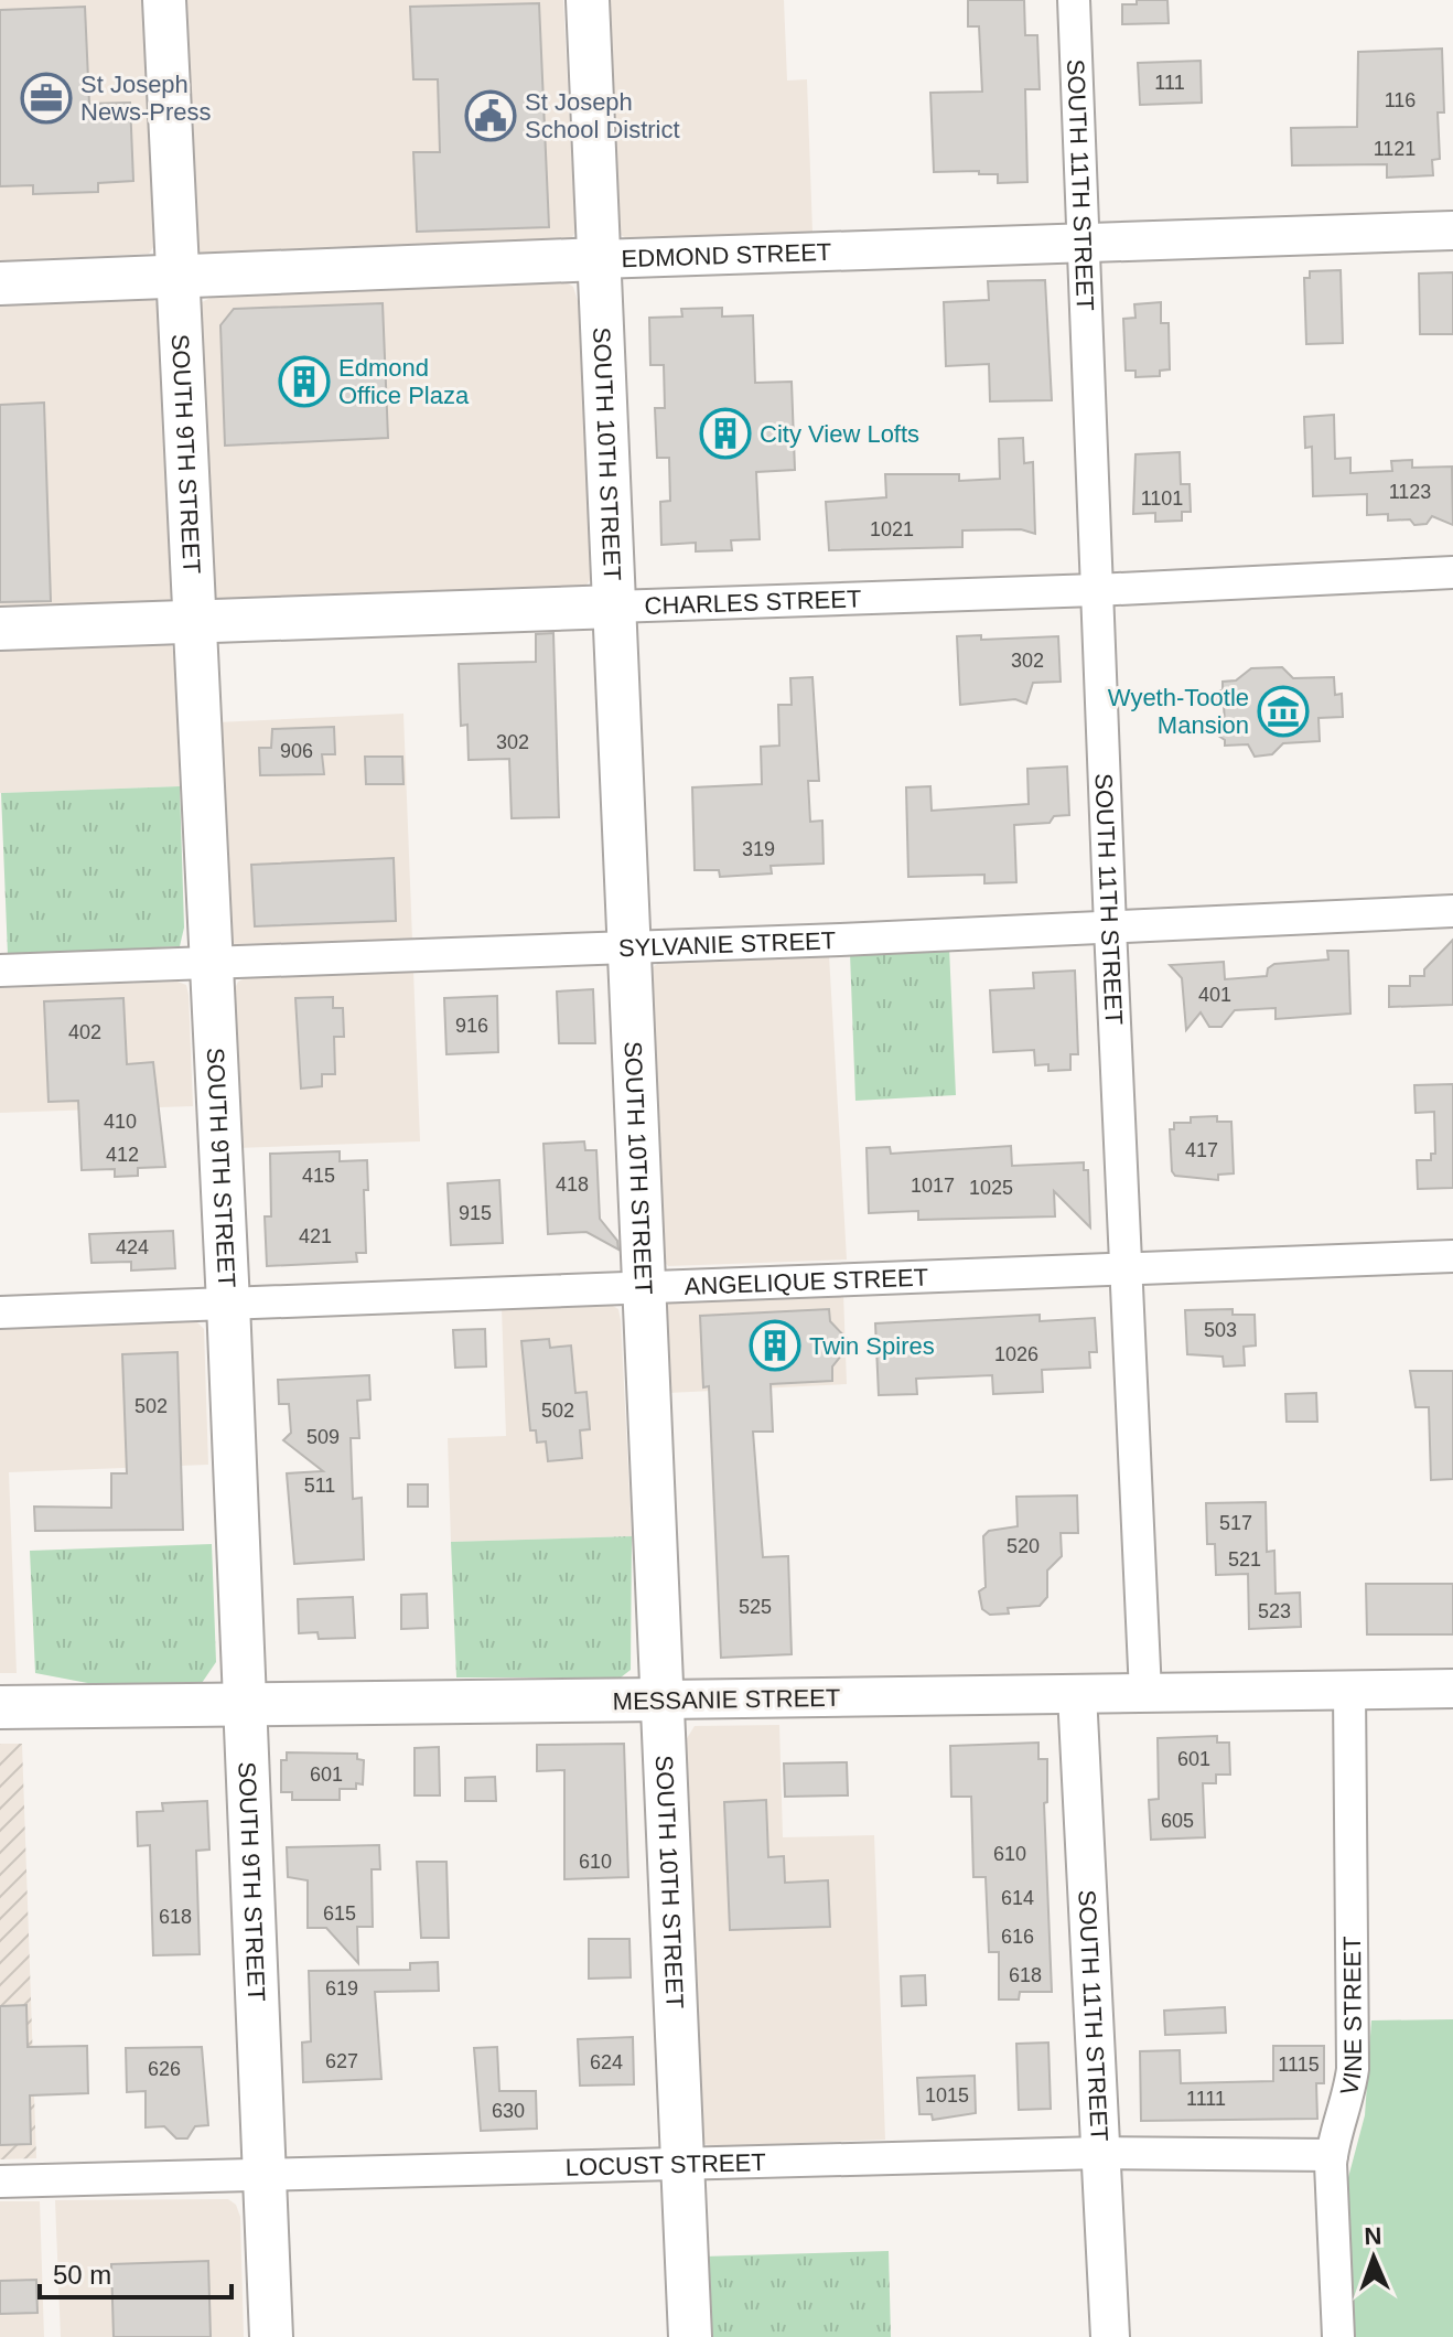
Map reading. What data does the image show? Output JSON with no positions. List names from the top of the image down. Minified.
{"streets":{"main road":["EDMOND STREET","SOUTH 9TH STREET","SOUTH 10TH STREET","CHARLES STREET","MESSANIE STREET"],"street":["SOUTH 11TH STREET","SYLVANIE STREET","ANGELIQUE STREET","VINE STREET","LOCUST STREET"]},"crossings":[["SOUTH 11TH STREET","EDMOND STREET"],["SOUTH 11TH STREET","CHARLES STREET"],["SOUTH 11TH STREET","SYLVANIE STREET"],["SOUTH 11TH STREET","ANGELIQUE STREET"],["SOUTH 11TH STREET","MESSANIE STREET"],["SOUTH 11TH STREET","LOCUST STREET"],["EDMOND STREET","SOUTH 9TH STREET"],["EDMOND STREET","SOUTH 10TH STREET"],["SOUTH 9TH STREET","CHARLES STREET"],["SOUTH 9TH STREET","SYLVANIE STREET"],["SOUTH 9TH STREET","ANGELIQUE STREET"],["SOUTH 9TH STREET","MESSANIE STREET"],["SOUTH 9TH STREET","LOCUST STREET"],["SOUTH 10TH STREET","CHARLES STREET"],["SOUTH 10TH STREET","SYLVANIE STREET"],["SOUTH 10TH STREET","ANGELIQUE STREET"],["SOUTH 10TH STREET","MESSANIE STREET"],["SOUTH 10TH STREET","LOCUST STREET"],["MESSANIE STREET","VINE STREET"],["VINE STREET","LOCUST STREET"]],"places":{"office":["St Joseph News-Press"],"public building":["St Joseph School District"],"building":["Edmond Office Plaza","City View Lofts","Twin Spires"],"museum":["Wyeth-Tootle Mansion"]},"house_numbers":["111","116","1121","1123","1101","1021","302","302","906","319","401","916","402","410","417","412","415","418","1017","1025","915","421","424","503","1026","502","502","509","511","517","520","521","525","523","601","601","605","610","610","614","615","618","616","618","619","627","624","1115","626","1015","1111","630"],"scale_bar":"50 m","north":"top"}
